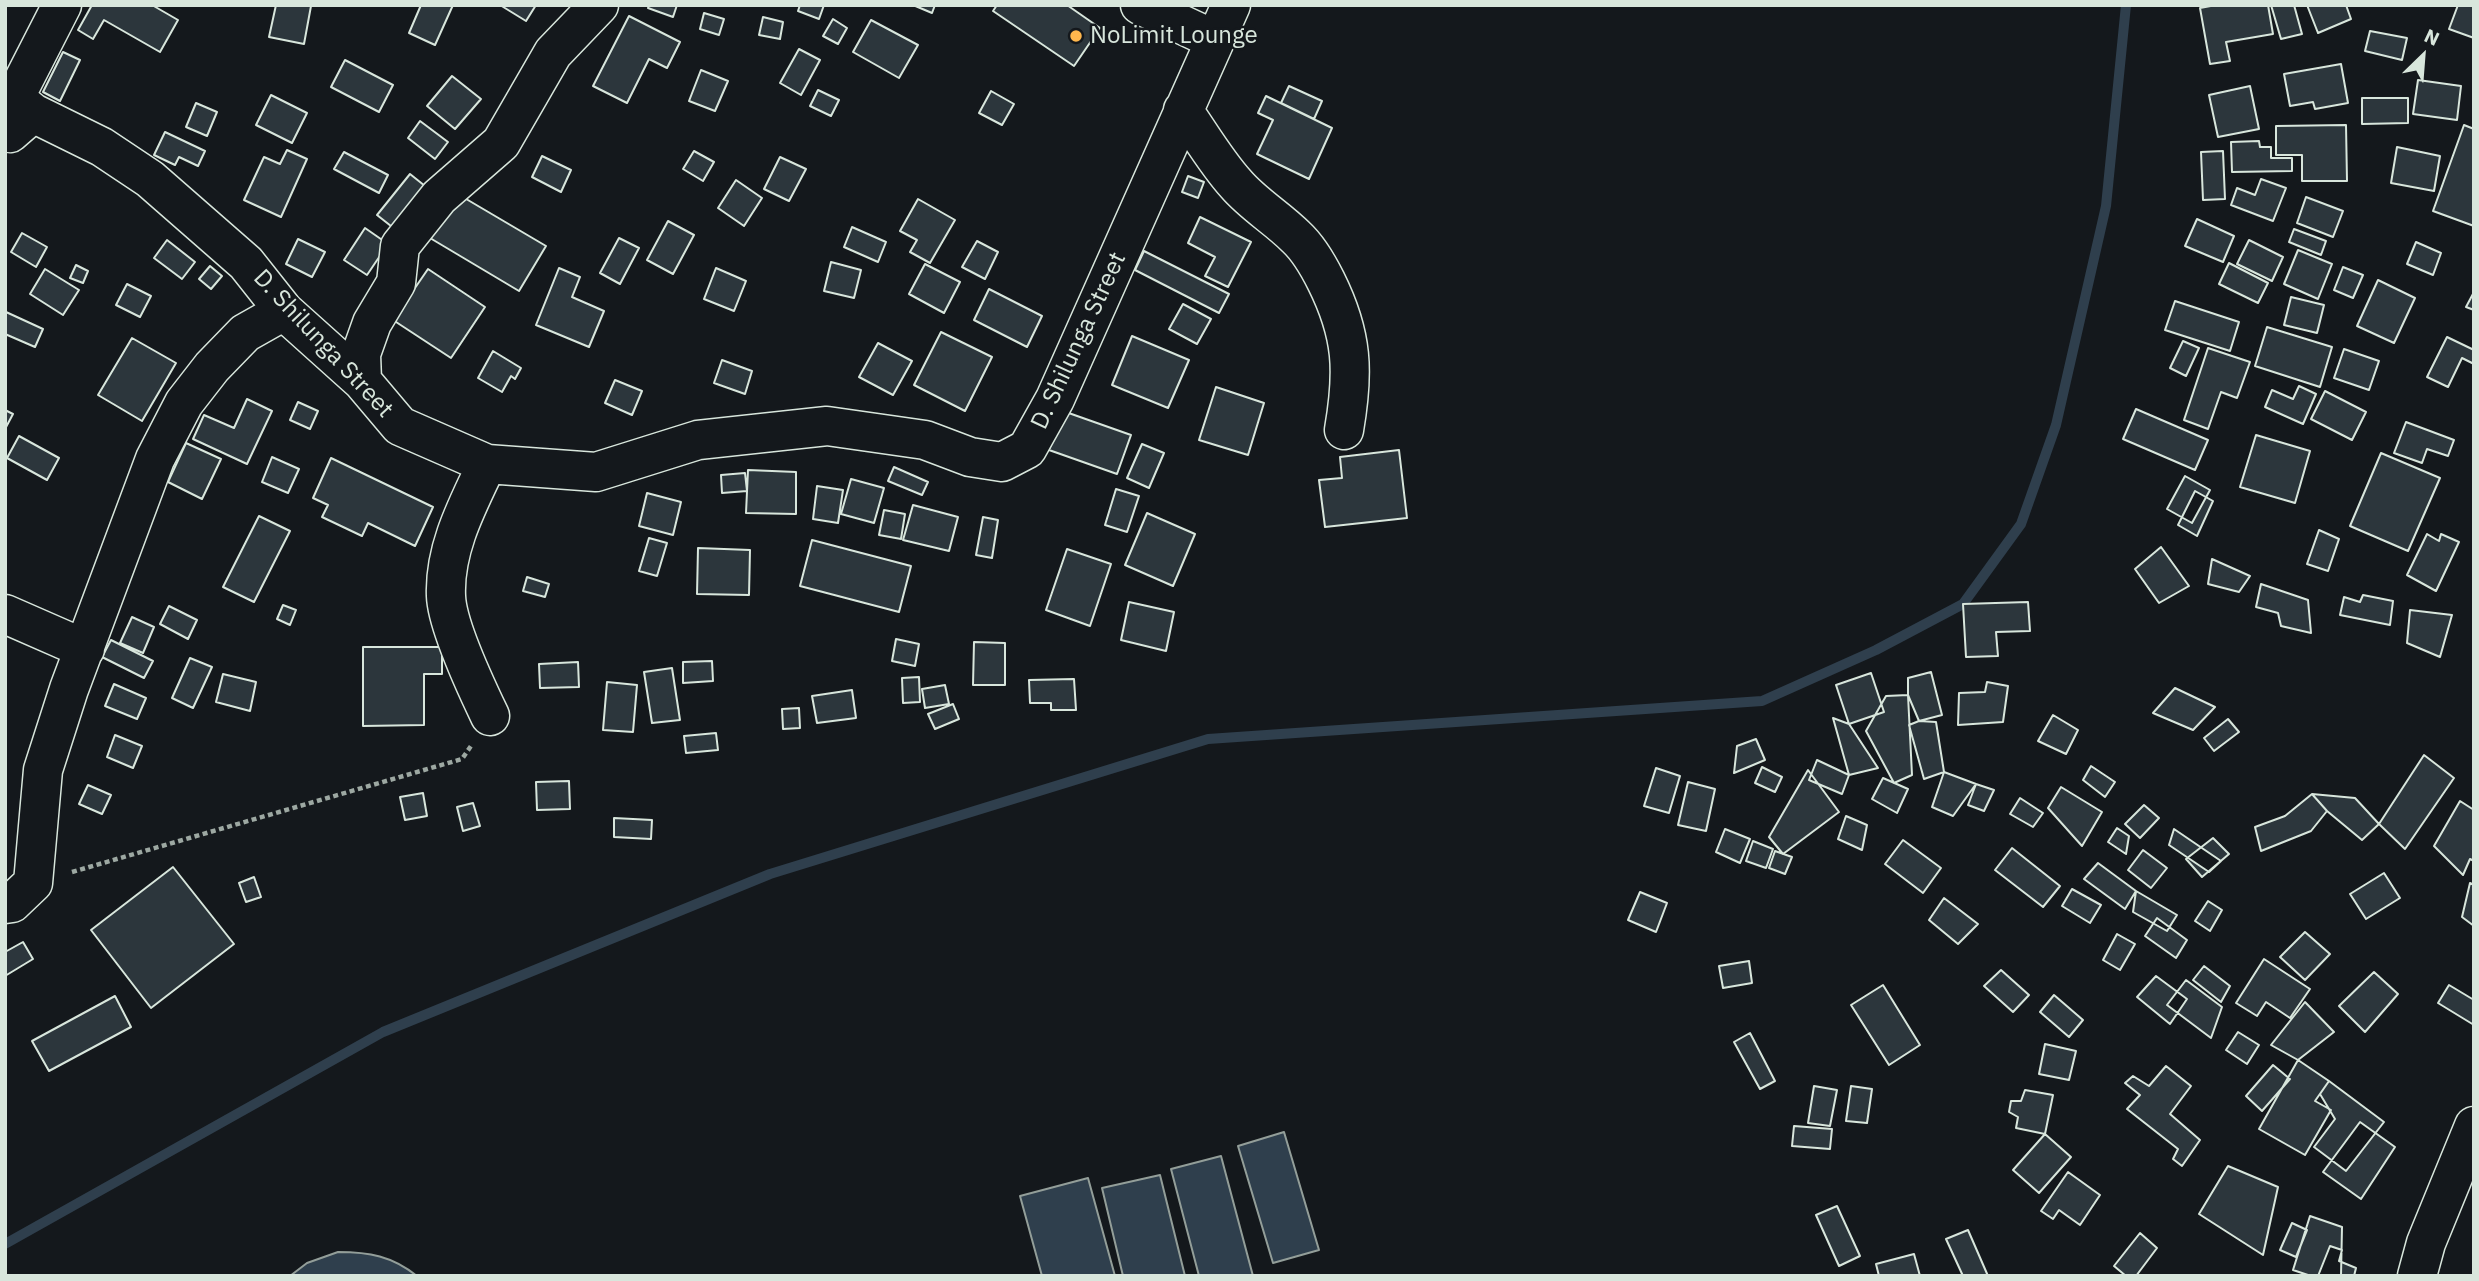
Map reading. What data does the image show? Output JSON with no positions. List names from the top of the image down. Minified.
{"streets":{"street":["D. Shilunga Street"]},"places":["NoLimit Lounge"],"north":"top right"}
